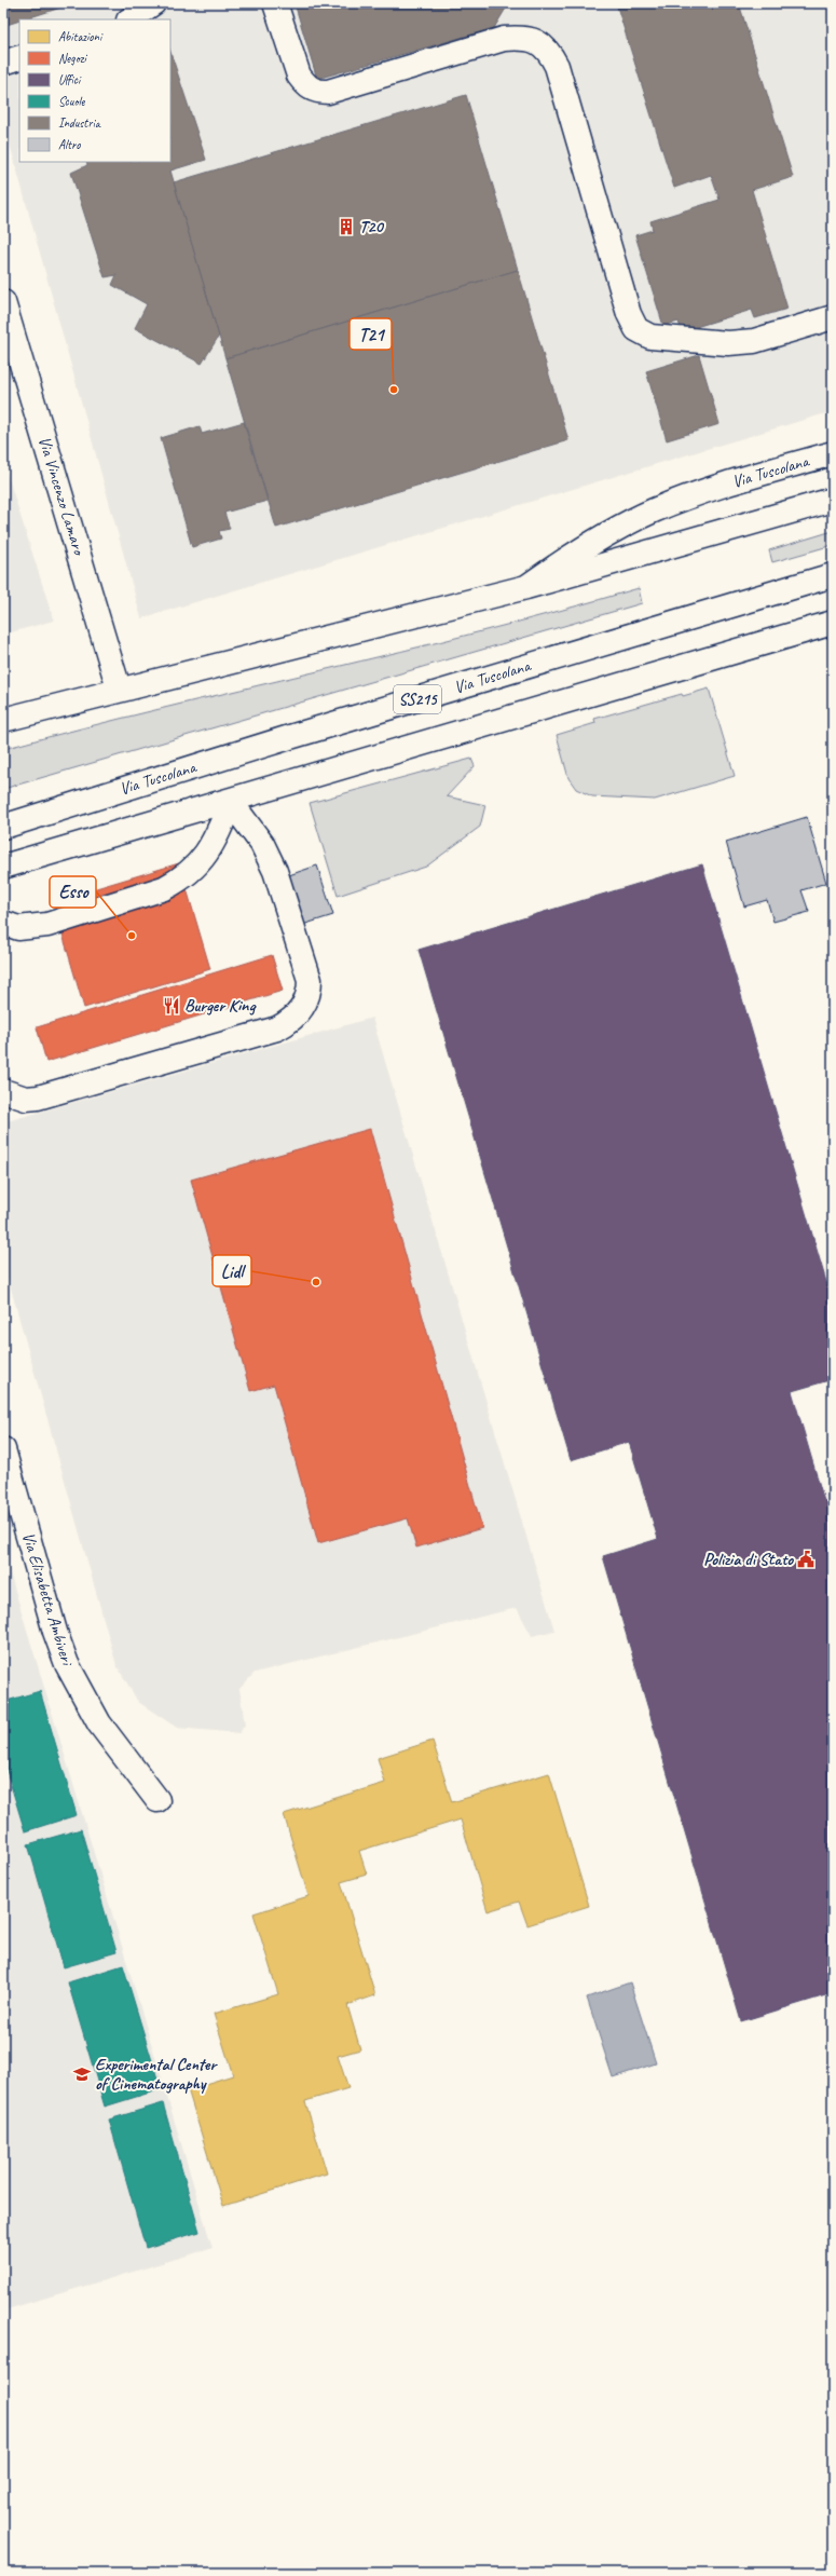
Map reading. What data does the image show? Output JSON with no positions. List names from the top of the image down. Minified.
{"streets":{"street":["Via Tuscolana","Via Vincenzo Lamaro","SS215","Via Elisabetta Ambiveri"]},"crossings":[["Via Tuscolana","Via Vincenzo Lamaro"]],"places":{"building":["T20"],"other":["T21","Esso","Lidl"],"restaurant":["Burger King"],"public building":["Polizia di Stato"],"school or university":["Experimental Center of Cinematography"]},"legend":["Abitazioni","Negozi","Uffici","Scuole","Industria","Altro"]}
